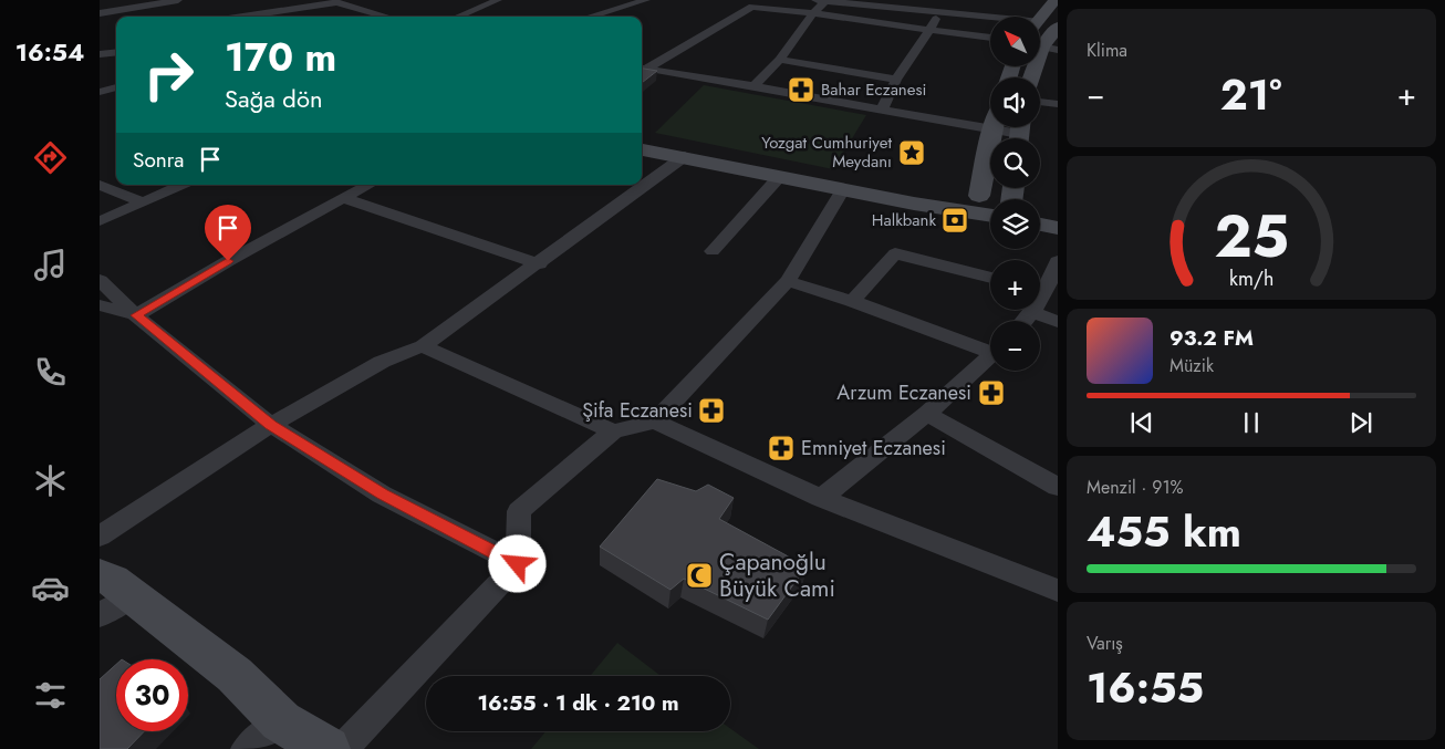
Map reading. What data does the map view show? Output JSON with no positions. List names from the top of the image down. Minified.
{"places":{"pharmacy":["Bahar Eczanesi","Arzum Eczanesi","Şifa Eczanesi","Emniyet Eczanesi"],"place":["Yozgat Cumhuriyet Meydanı"],"bank":["Halkbank"],"mosque":["Çapanoğlu Büyük Cami"]},"north":"top left","page":{"tabs":"16:54","tile":["Klima",["Menzil · 91%","455 km"],["Varış","16:55"]],"map_buttons":["+","−"],"turn":["170 m","Sağa dön"],"heat":["−","21°","+"],"then":"Sonra","song":["93.2 FM","Müzik"],"limit":"30","trip":"16:55 · 1 dk · 210 m","gauge":["25","km/h"]}}
